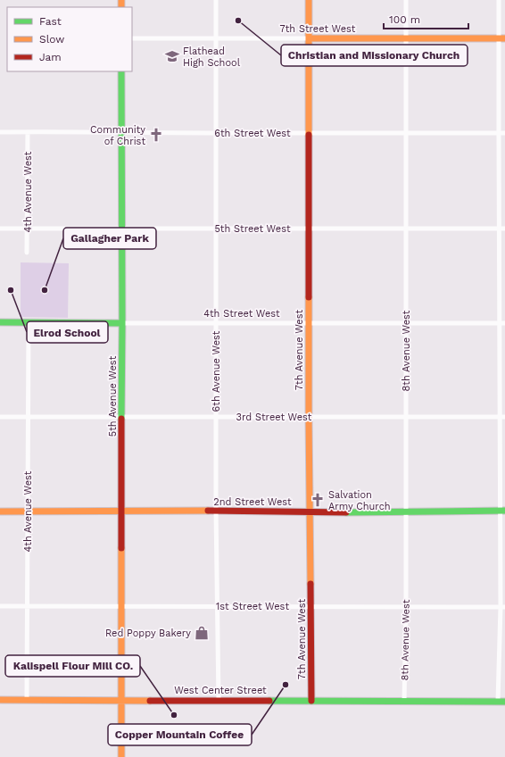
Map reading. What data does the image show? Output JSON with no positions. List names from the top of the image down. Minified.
{"streets":{"street":["7th Street West","6th Street West","4th Avenue West","5th Street West","4th Street West","7th Avenue West","8th Avenue West","6th Avenue West","5th Avenue West","3rd Street West","2nd Street West","1st Street West","West Center Street"]},"crossings":[["7th Street West","7th Avenue West"],["7th Street West","8th Avenue West"],["7th Street West","6th Avenue West"],["6th Street West","4th Avenue West"],["6th Street West","7th Avenue West"],["6th Street West","8th Avenue West"],["6th Street West","6th Avenue West"],["6th Street West","5th Avenue West"],["4th Avenue West","5th Street West"],["4th Avenue West","4th Street West"],["4th Avenue West","3rd Street West"],["4th Avenue West","2nd Street West"],["4th Avenue West","1st Street West"],["4th Avenue West","West Center Street"],["5th Street West","7th Avenue West"],["5th Street West","8th Avenue West"],["5th Street West","6th Avenue West"],["5th Street West","5th Avenue West"],["4th Street West","7th Avenue West"],["4th Street West","8th Avenue West"],["4th Street West","6th Avenue West"],["4th Street West","5th Avenue West"],["7th Avenue West","3rd Street West"],["7th Avenue West","2nd Street West"],["7th Avenue West","1st Street West"],["7th Avenue West","West Center Street"],["8th Avenue West","3rd Street West"],["8th Avenue West","2nd Street West"],["8th Avenue West","1st Street West"],["8th Avenue West","West Center Street"],["6th Avenue West","3rd Street West"],["6th Avenue West","2nd Street West"],["6th Avenue West","1st Street West"],["6th Avenue West","West Center Street"],["5th Avenue West","3rd Street West"],["5th Avenue West","2nd Street West"],["5th Avenue West","1st Street West"],["5th Avenue West","West Center Street"]],"places":{"other":["Christian and Missionary Church","Elrod School","Gallagher Park","Copper Mountain Coffee","Kalispell Flour Mill CO."],"school or university":["Flathead High School"],"church":["Community of Christ","Salvation Army Church"],"shop":["Red Poppy Bakery"]},"legend":["Fast","Slow","Jam"],"scale_bar":"100 m"}
